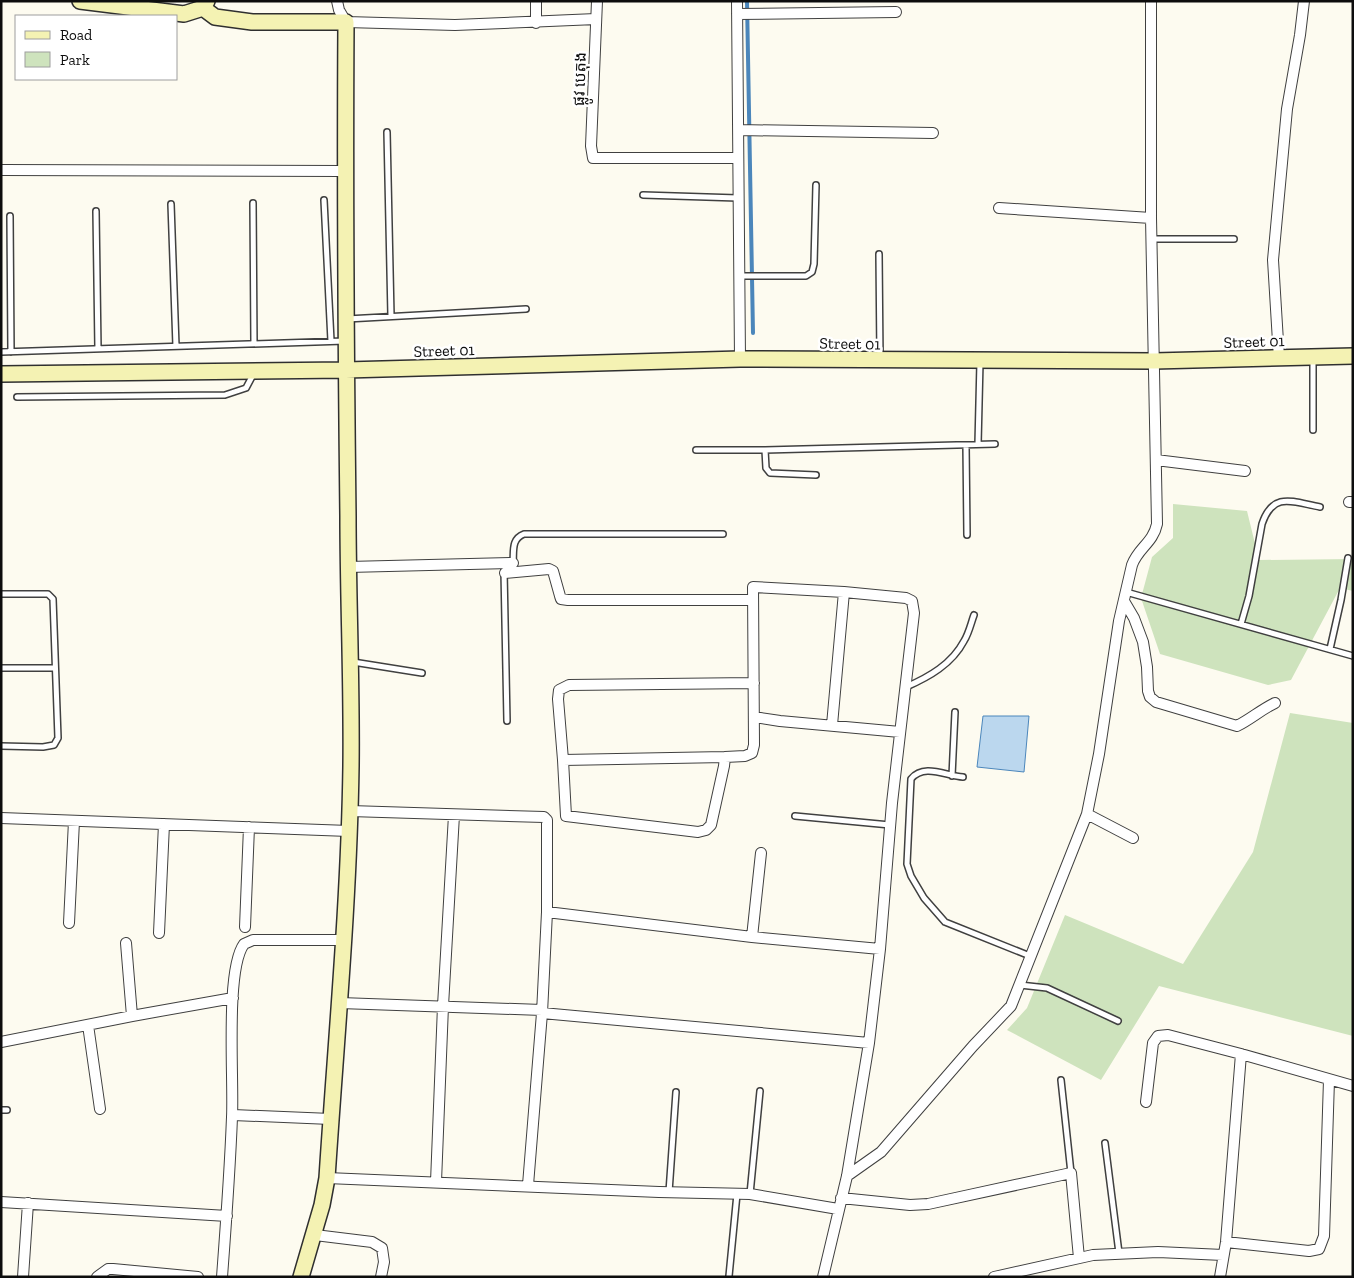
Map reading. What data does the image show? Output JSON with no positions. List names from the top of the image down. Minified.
{"streets":{"street":["ផ្លូវ បេតុង","Street 01"]},"legend":["Road","Park"]}
